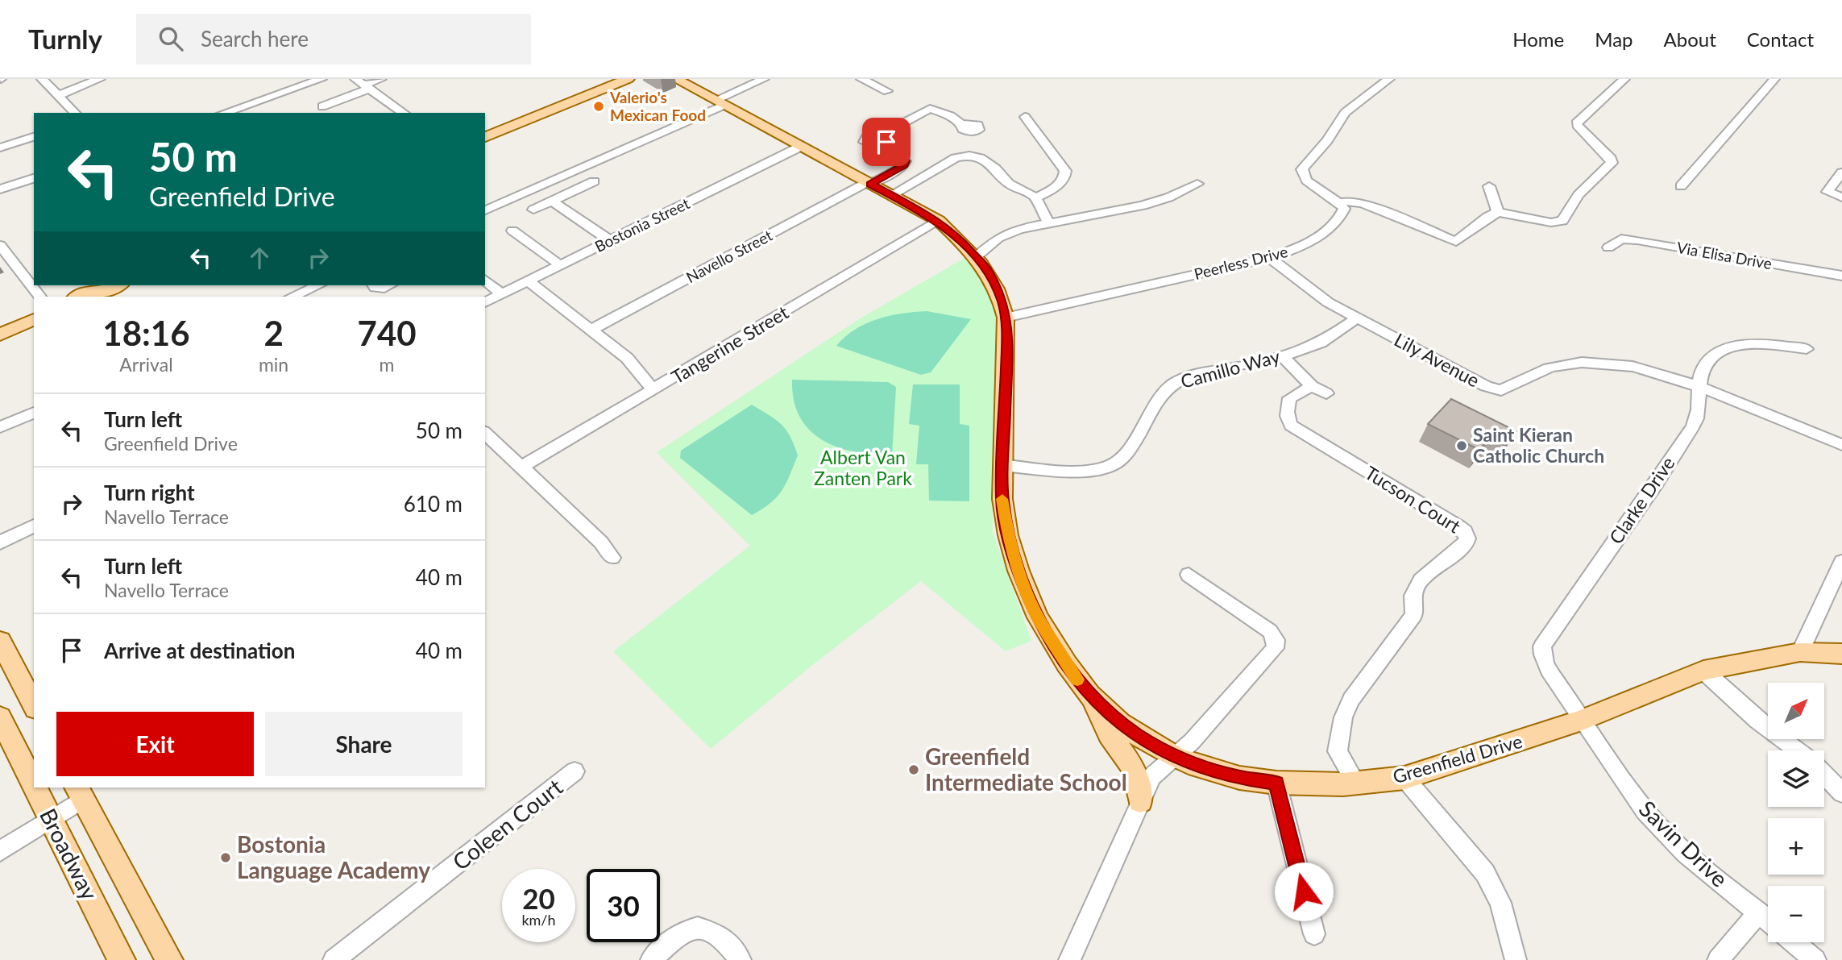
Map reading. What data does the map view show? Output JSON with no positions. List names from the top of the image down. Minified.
{"streets":{"main road":["Greenfield Drive","Broadway"],"street":["Bostonia Street","Via Elisa Drive","Navello Street","Peerless Drive","Tangerine Street","Lily Avenue","Camillo Way","Tucson Court","Clarke Drive","Coleen Court","Savin Drive"]},"crossings":[["Bostonia Street","Greenfield Drive"],["Navello Street","Greenfield Drive"],["Peerless Drive","Lily Avenue"],["Peerless Drive","Greenfield Drive"],["Tangerine Street","Greenfield Drive"],["Lily Avenue","Camillo Way"],["Lily Avenue","Clarke Drive"],["Camillo Way","Tucson Court"],["Camillo Way","Greenfield Drive"],["Tucson Court","Greenfield Drive"],["Clarke Drive","Greenfield Drive"],["Clarke Drive","Savin Drive"],["Greenfield Drive","Savin Drive"]],"parks":["Albert Van Zanten Park"],"places":["Valerio's Mexican Food","Saint Kieran Catholic Church","Greenfield Intermediate School","Bostonia Language Academy"],"north":"top right","page":{"header":"Turnly","search":"Search here","nav":["Home","Map","About","Contact"],"turn":["50 m","Greenfield Drive"],"eta":["18:16","Arrival","2","min","740","m"],"list":[{"name":"Turn left","note":"Greenfield Drive","value":"50 m"},{"name":"Turn right","note":"Navello Terrace","value":"610 m"},{"name":"Turn left","note":"Navello Terrace","value":"40 m"},{"name":"Arrive at destination","value":"40 m"}],"map_buttons":["+","−"],"buttons":["Exit","Share"],"speed":"20 km/h","limit":"30"}}
